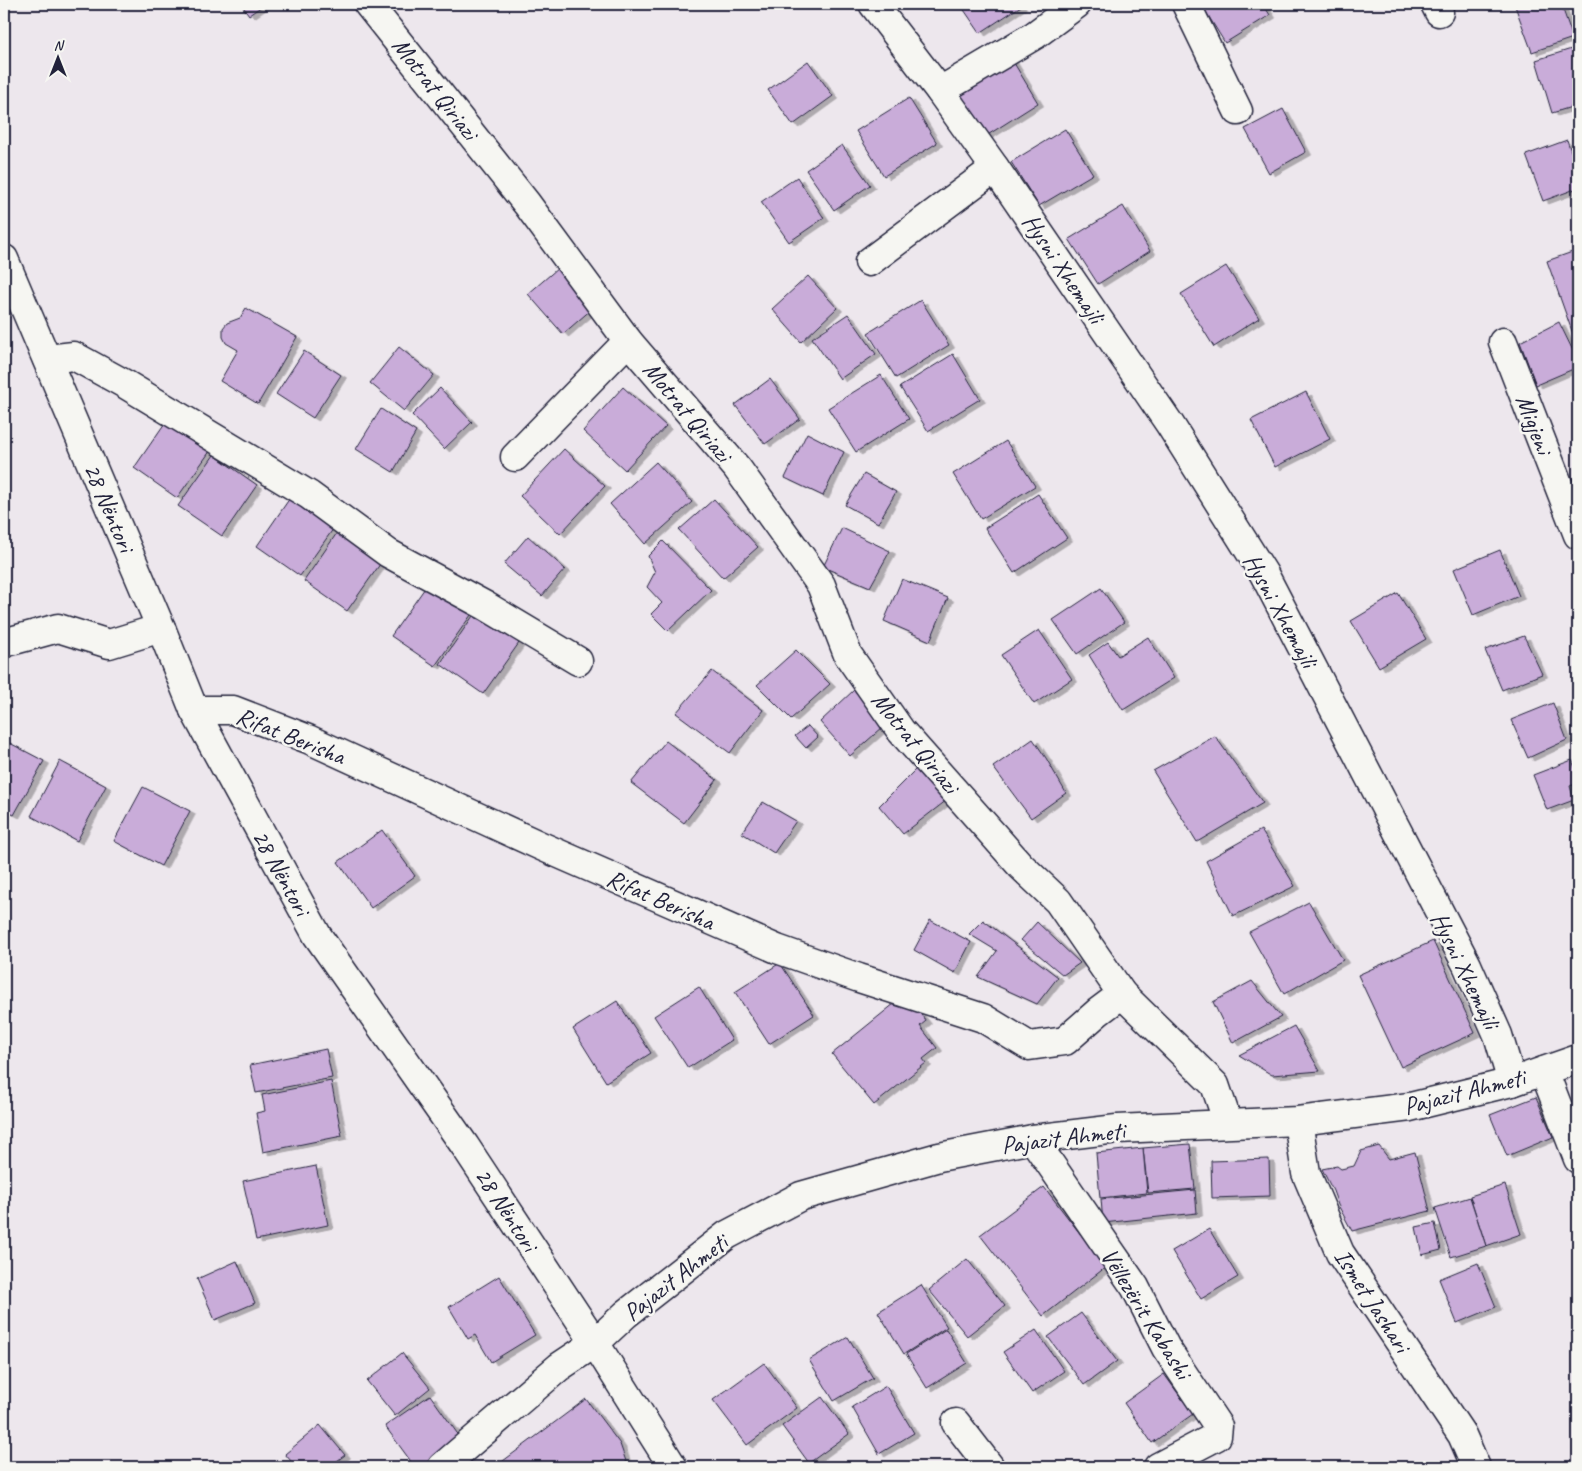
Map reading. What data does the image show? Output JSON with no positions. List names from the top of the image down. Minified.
{"streets":{"street":["Motrat Qiriazi","Hysni Xhemajli","Migjeni","28 Nëntori","Rifat Berisha","Pajazit Ahmeti","Ismet Jashari","Vëllezërit Kabashi"]},"crossings":[["Motrat Qiriazi","Rifat Berisha"],["Motrat Qiriazi","Pajazit Ahmeti"],["Hysni Xhemajli","Pajazit Ahmeti"],["28 Nëntori","Rifat Berisha"],["28 Nëntori","Pajazit Ahmeti"],["Pajazit Ahmeti","Ismet Jashari"],["Pajazit Ahmeti","Vëllezërit Kabashi"]],"north":"top"}
